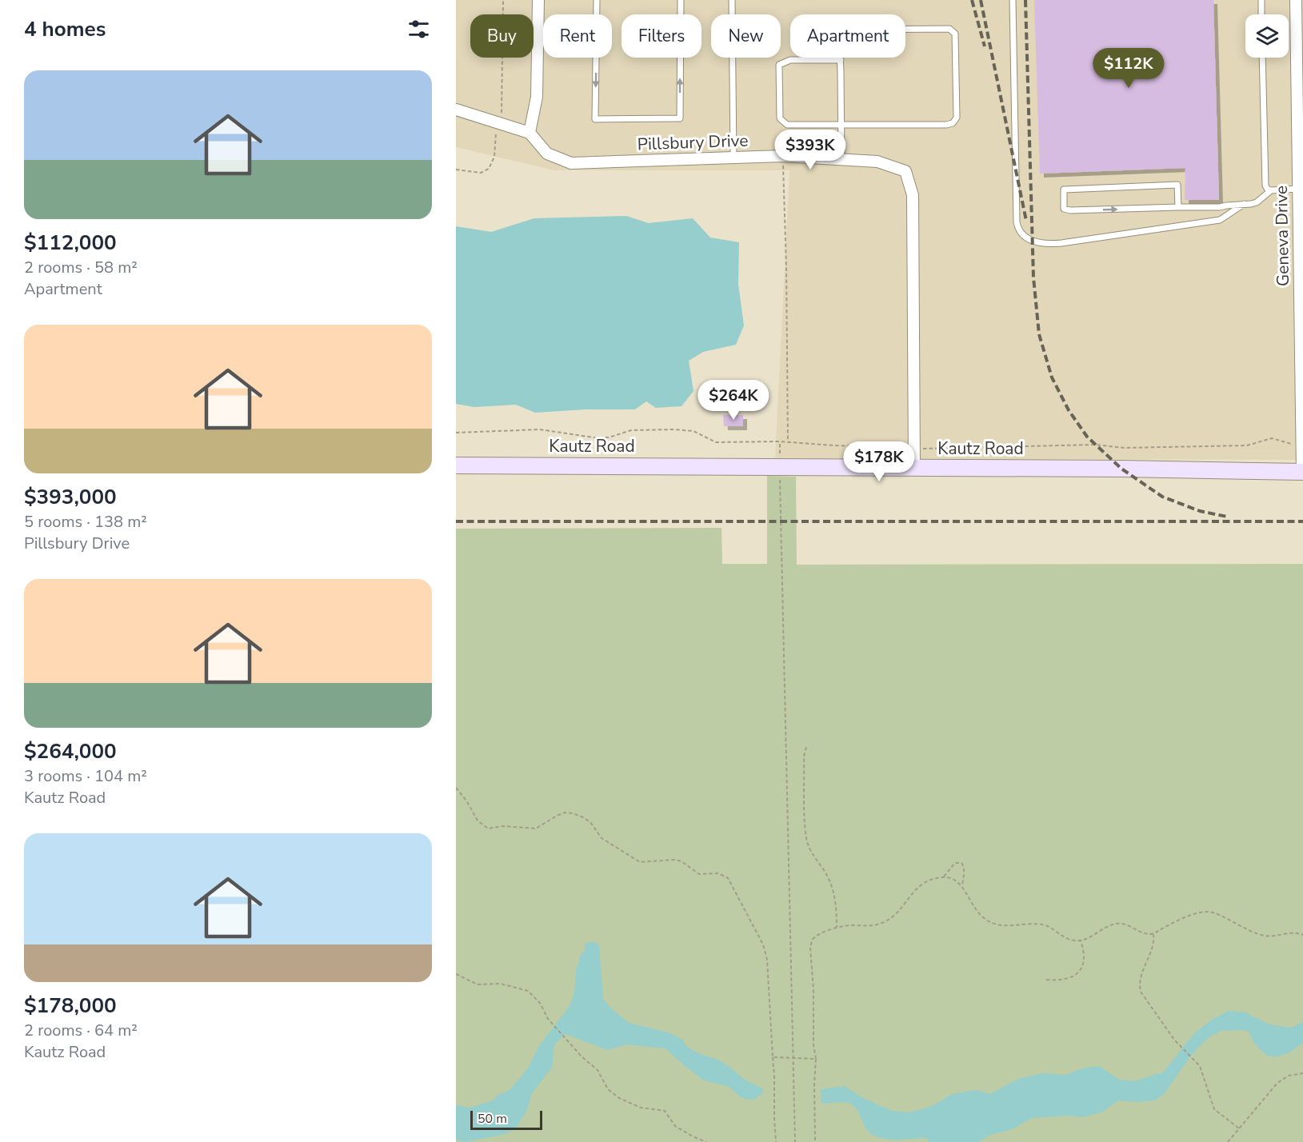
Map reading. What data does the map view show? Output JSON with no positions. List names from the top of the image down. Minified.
{"streets":{"street":["Pillsbury Drive","Geneva Drive","Kautz Road"]},"crossings":[["Pillsbury Drive","Kautz Road"],["Geneva Drive","Kautz Road"]],"scale_bar":"50 m","page":{"heading":"4 homes","chip":["Buy","Rent","Filters","New","Apartment"],"price":["$112K","$393K","$264K","$178K"],"list":[{"name":"$112,000","note":"2 rooms · 58 m² · Apartment"},{"name":"$393,000","note":"5 rooms · 138 m² · Pillsbury Drive"},{"name":"$264,000","note":"3 rooms · 104 m² · Kautz Road"},{"name":"$178,000","note":"2 rooms · 64 m² · Kautz Road"}],"scale":"50 m"}}
